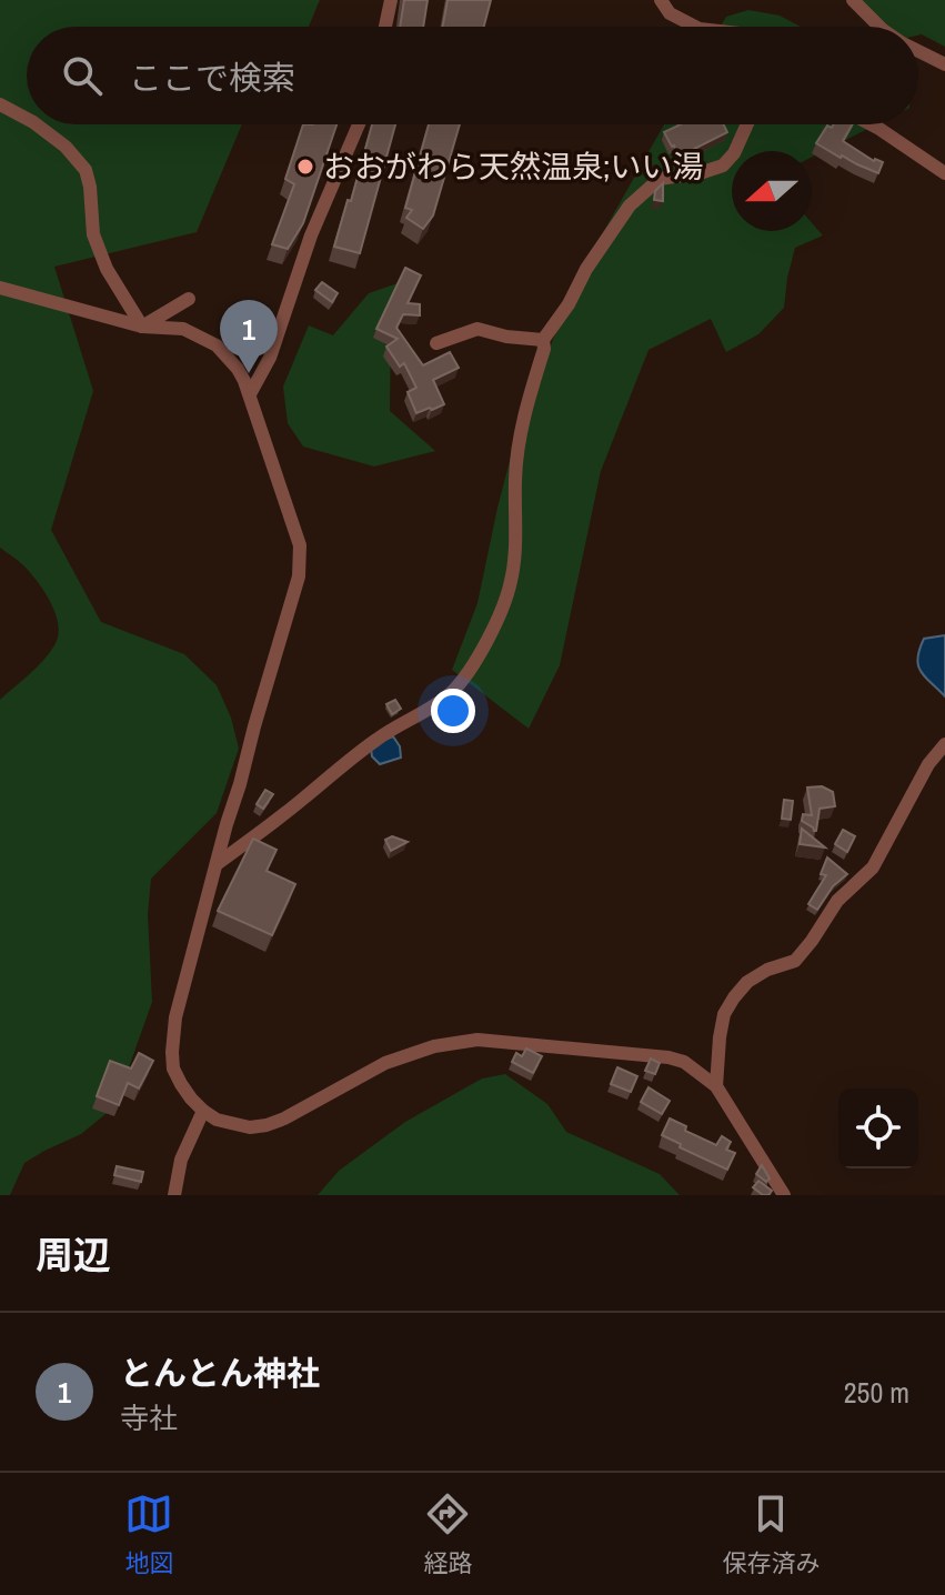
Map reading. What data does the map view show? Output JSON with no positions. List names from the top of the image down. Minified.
{"places":["おおがわら天然温泉;いい湯"],"north":"left","page":{"search":"ここで検索","pins":"1","heading":"周辺","list":[{"mark":"1","name":"とんとん神社","note":"寺社","value":"250 m"}],"nav":["地図","経路","保存済み"]}}
